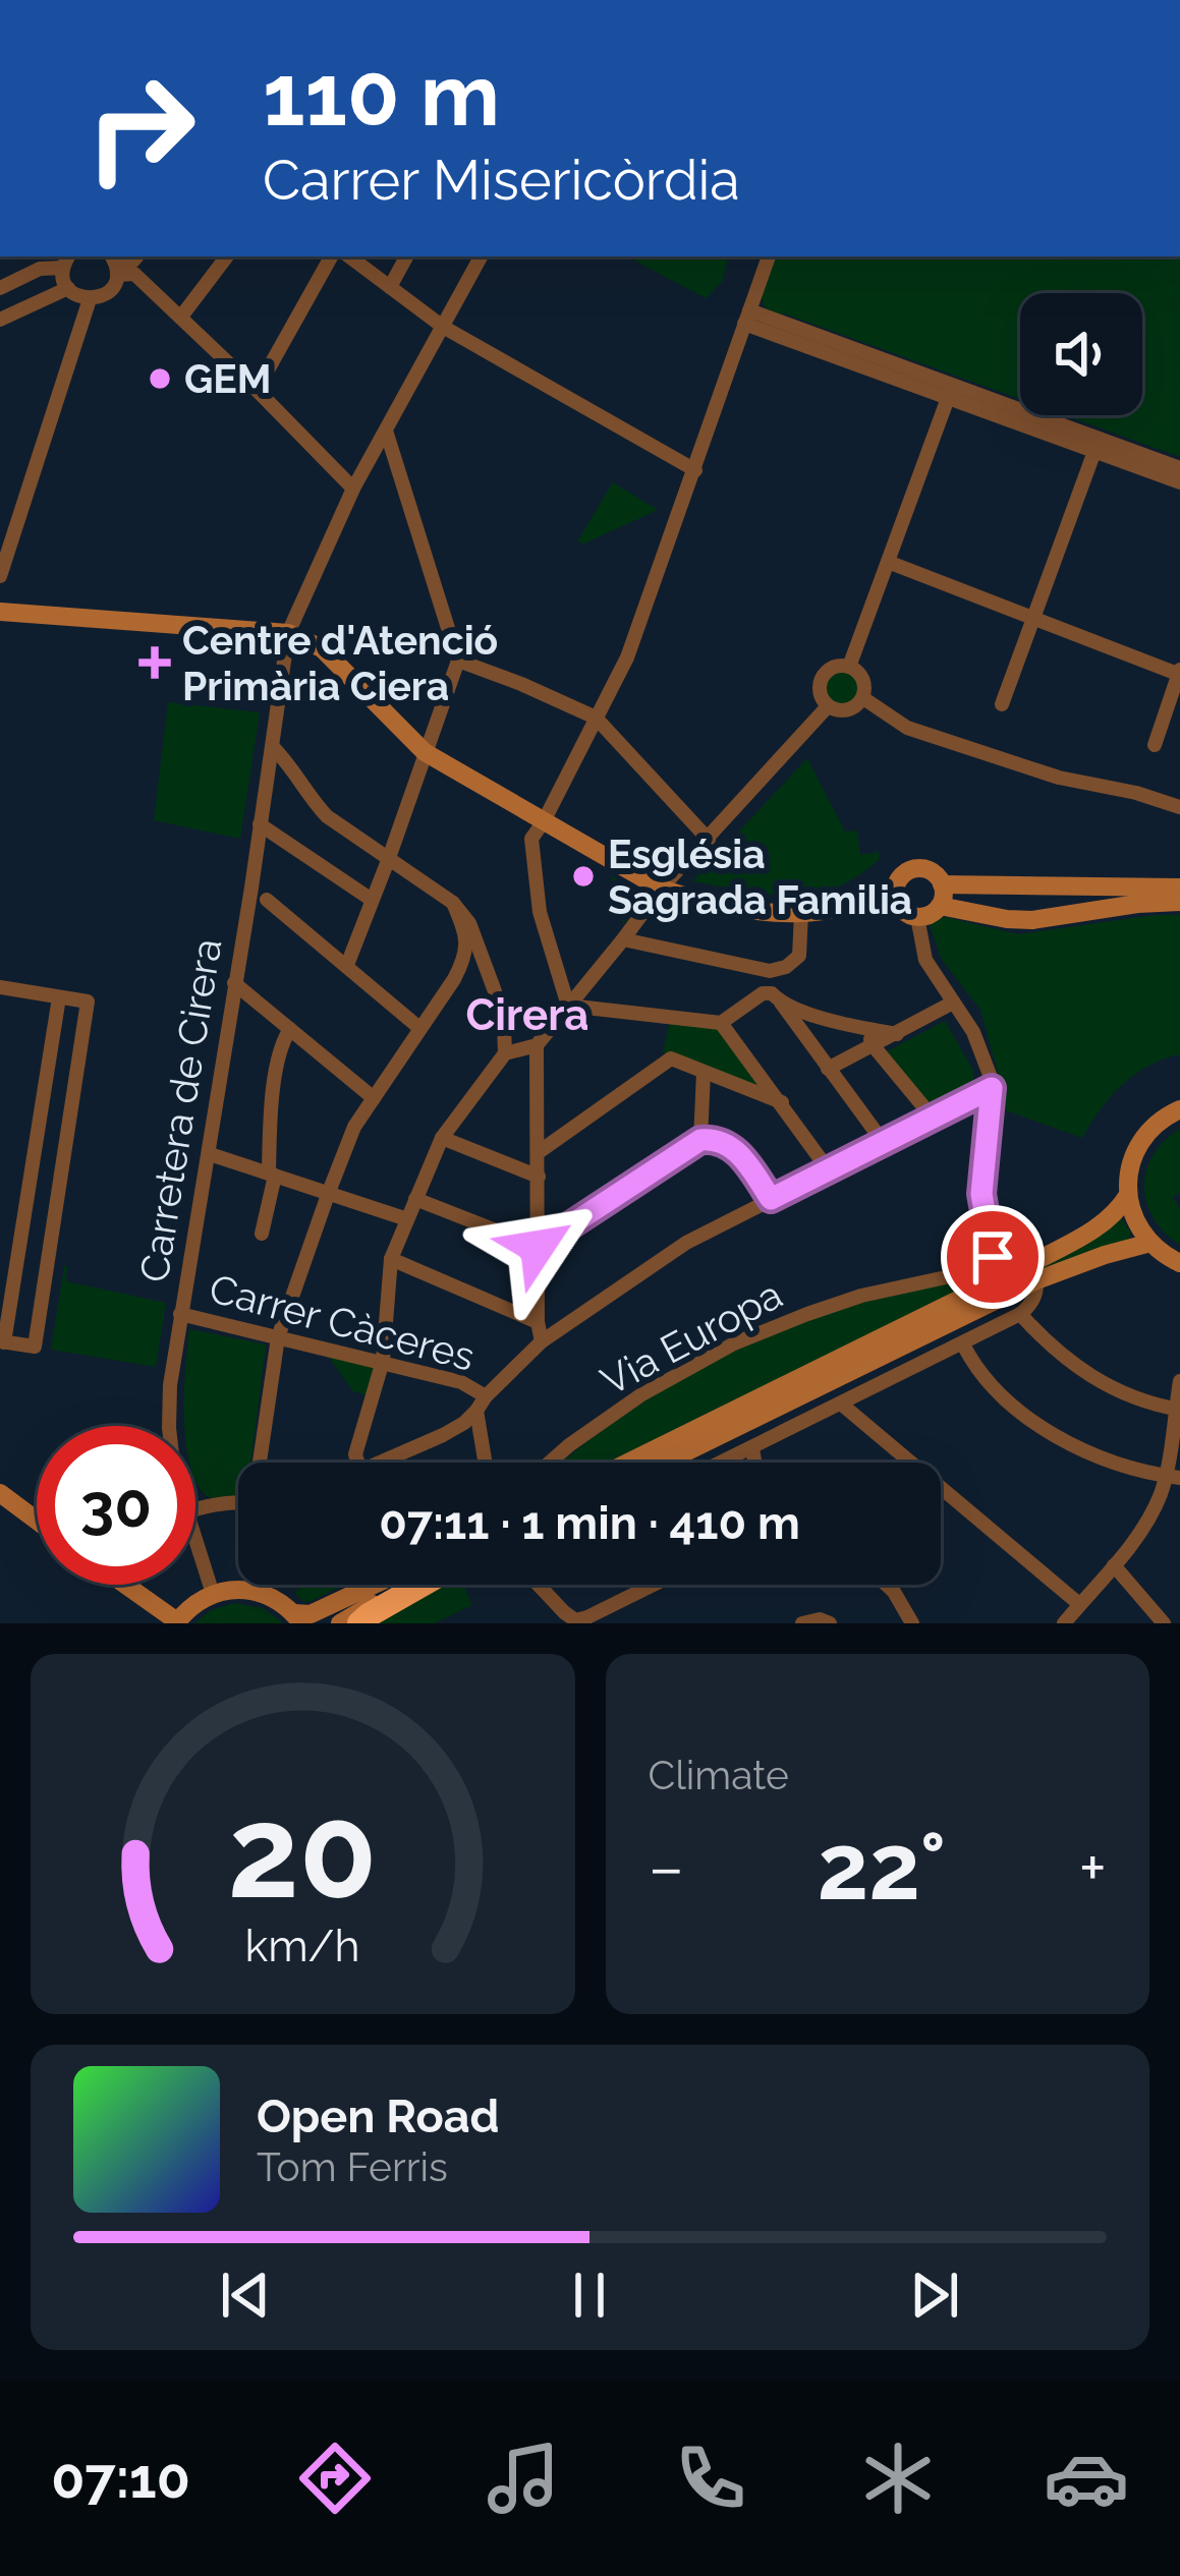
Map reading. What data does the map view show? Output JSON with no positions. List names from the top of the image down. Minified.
{"streets":{"street":["Carretera de Cirera","Carrer Càceres","Via Europa"]},"crossings":[["Carretera de Cirera","Carrer Càceres"]],"districts":["Cirera"],"places":{"other":["GEM","Església Sagrada Familia"],"health":["Centre d'Atenció Primària Ciera"]},"page":{"turn":["110 m","Carrer Misericòrdia"],"limit":"30","trip":"07:11 · 1 min · 410 m","tile":"Climate","heat":["−","22°","+"],"song":["Open Road","Tom Ferris"],"tabs":"07:10","gauge":["20","km/h"]}}
